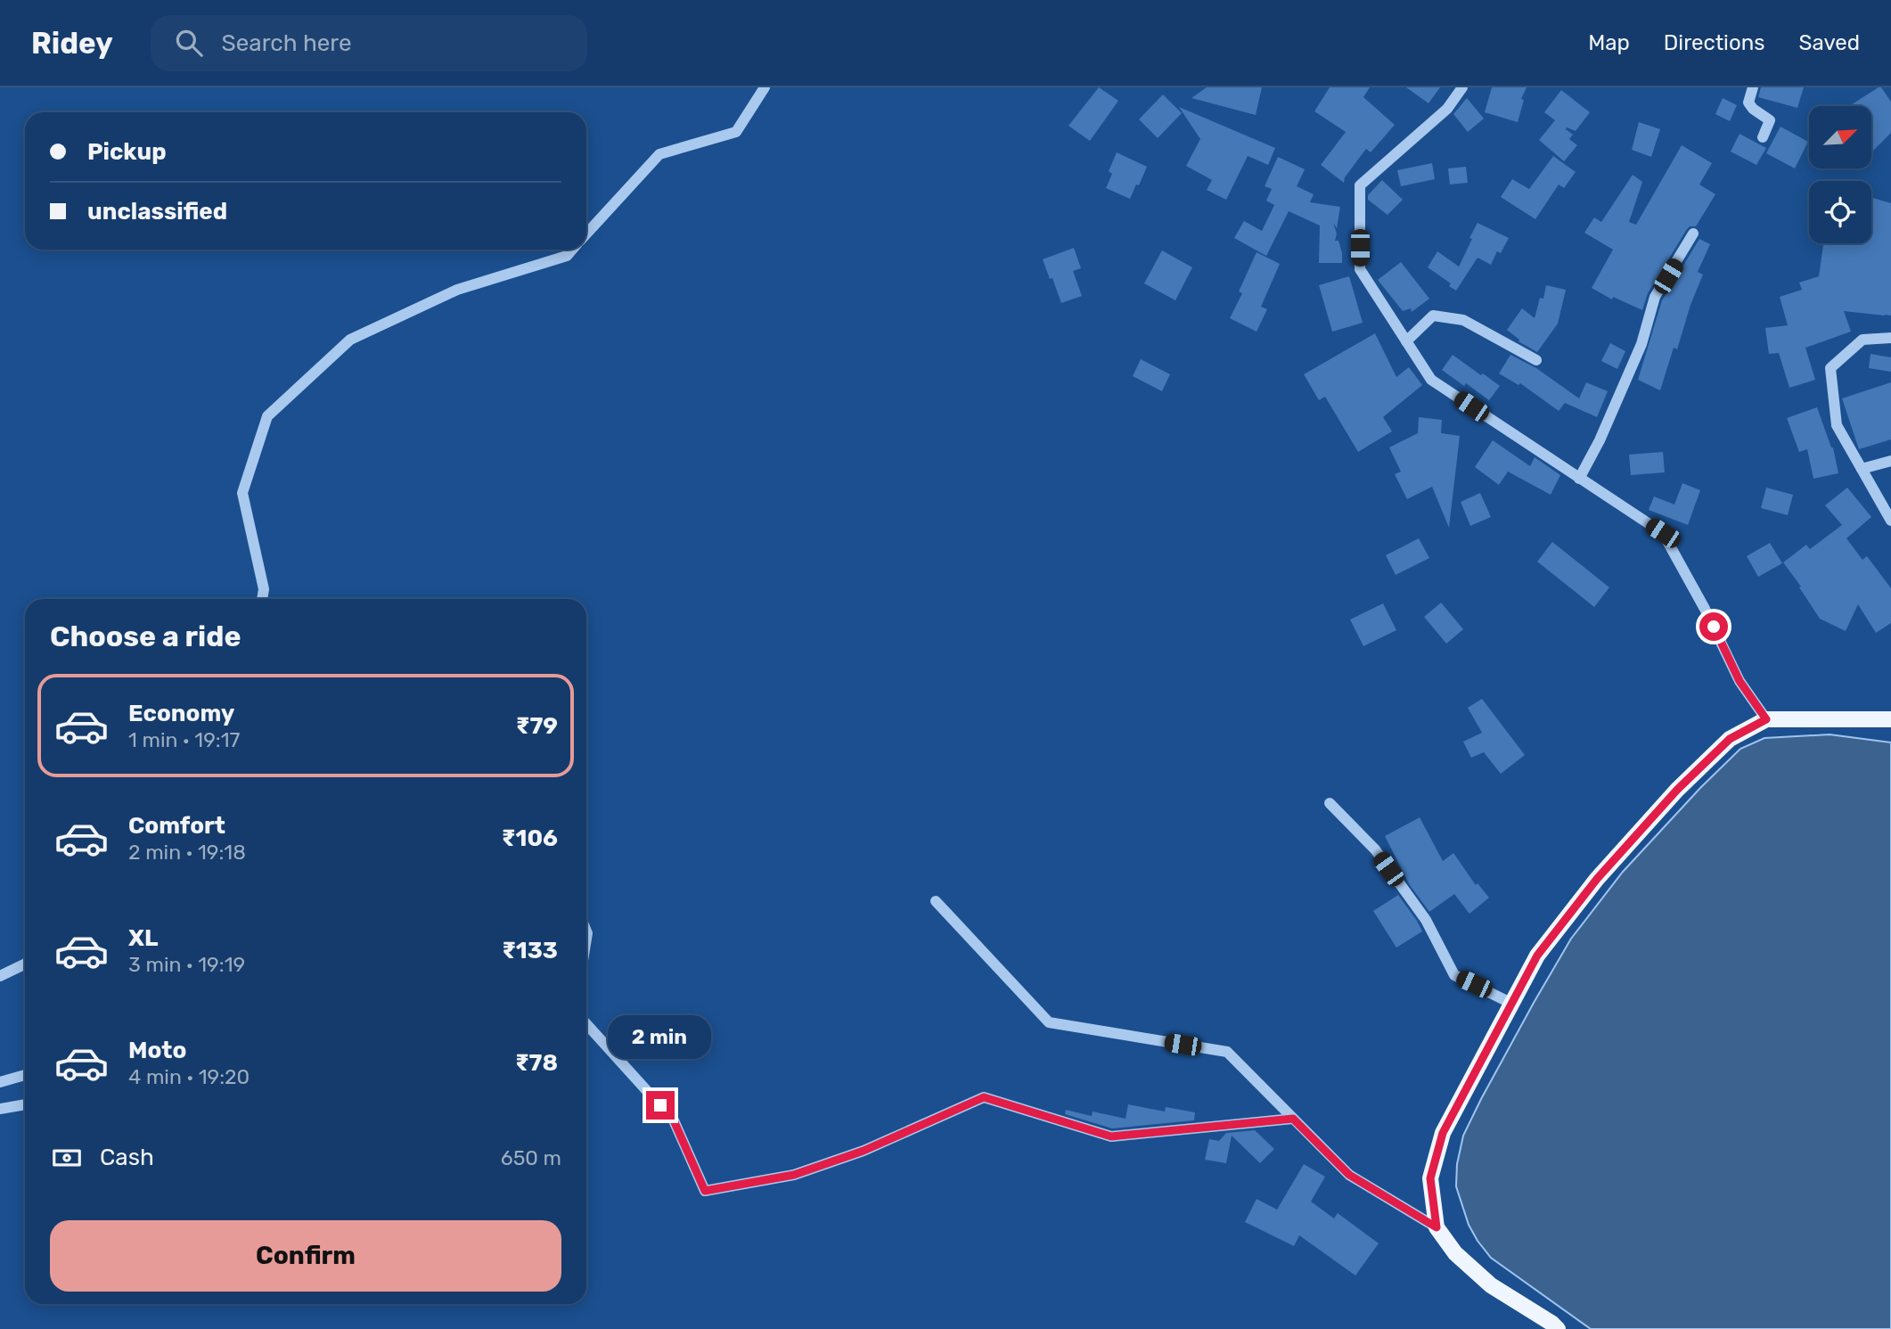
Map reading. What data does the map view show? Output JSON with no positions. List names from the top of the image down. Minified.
{"north":"top right","page":{"header":"Ridey","search":"Search here","nav":["Map","Directions","Saved"],"banner":["Pickup","unclassified"],"heading":"Choose a ride","list":[{"name":"Economy","note":"1 min · 19:17","value":"₹79"},{"name":"Comfort","note":"2 min · 19:18","value":"₹106"},{"name":"XL","note":"3 min · 19:19","value":"₹133"},{"name":"Moto","note":"4 min · 19:20","value":"₹78"}],"bubble":"2 min","pay":["Cash","650 m"],"buttons":"Confirm"}}
